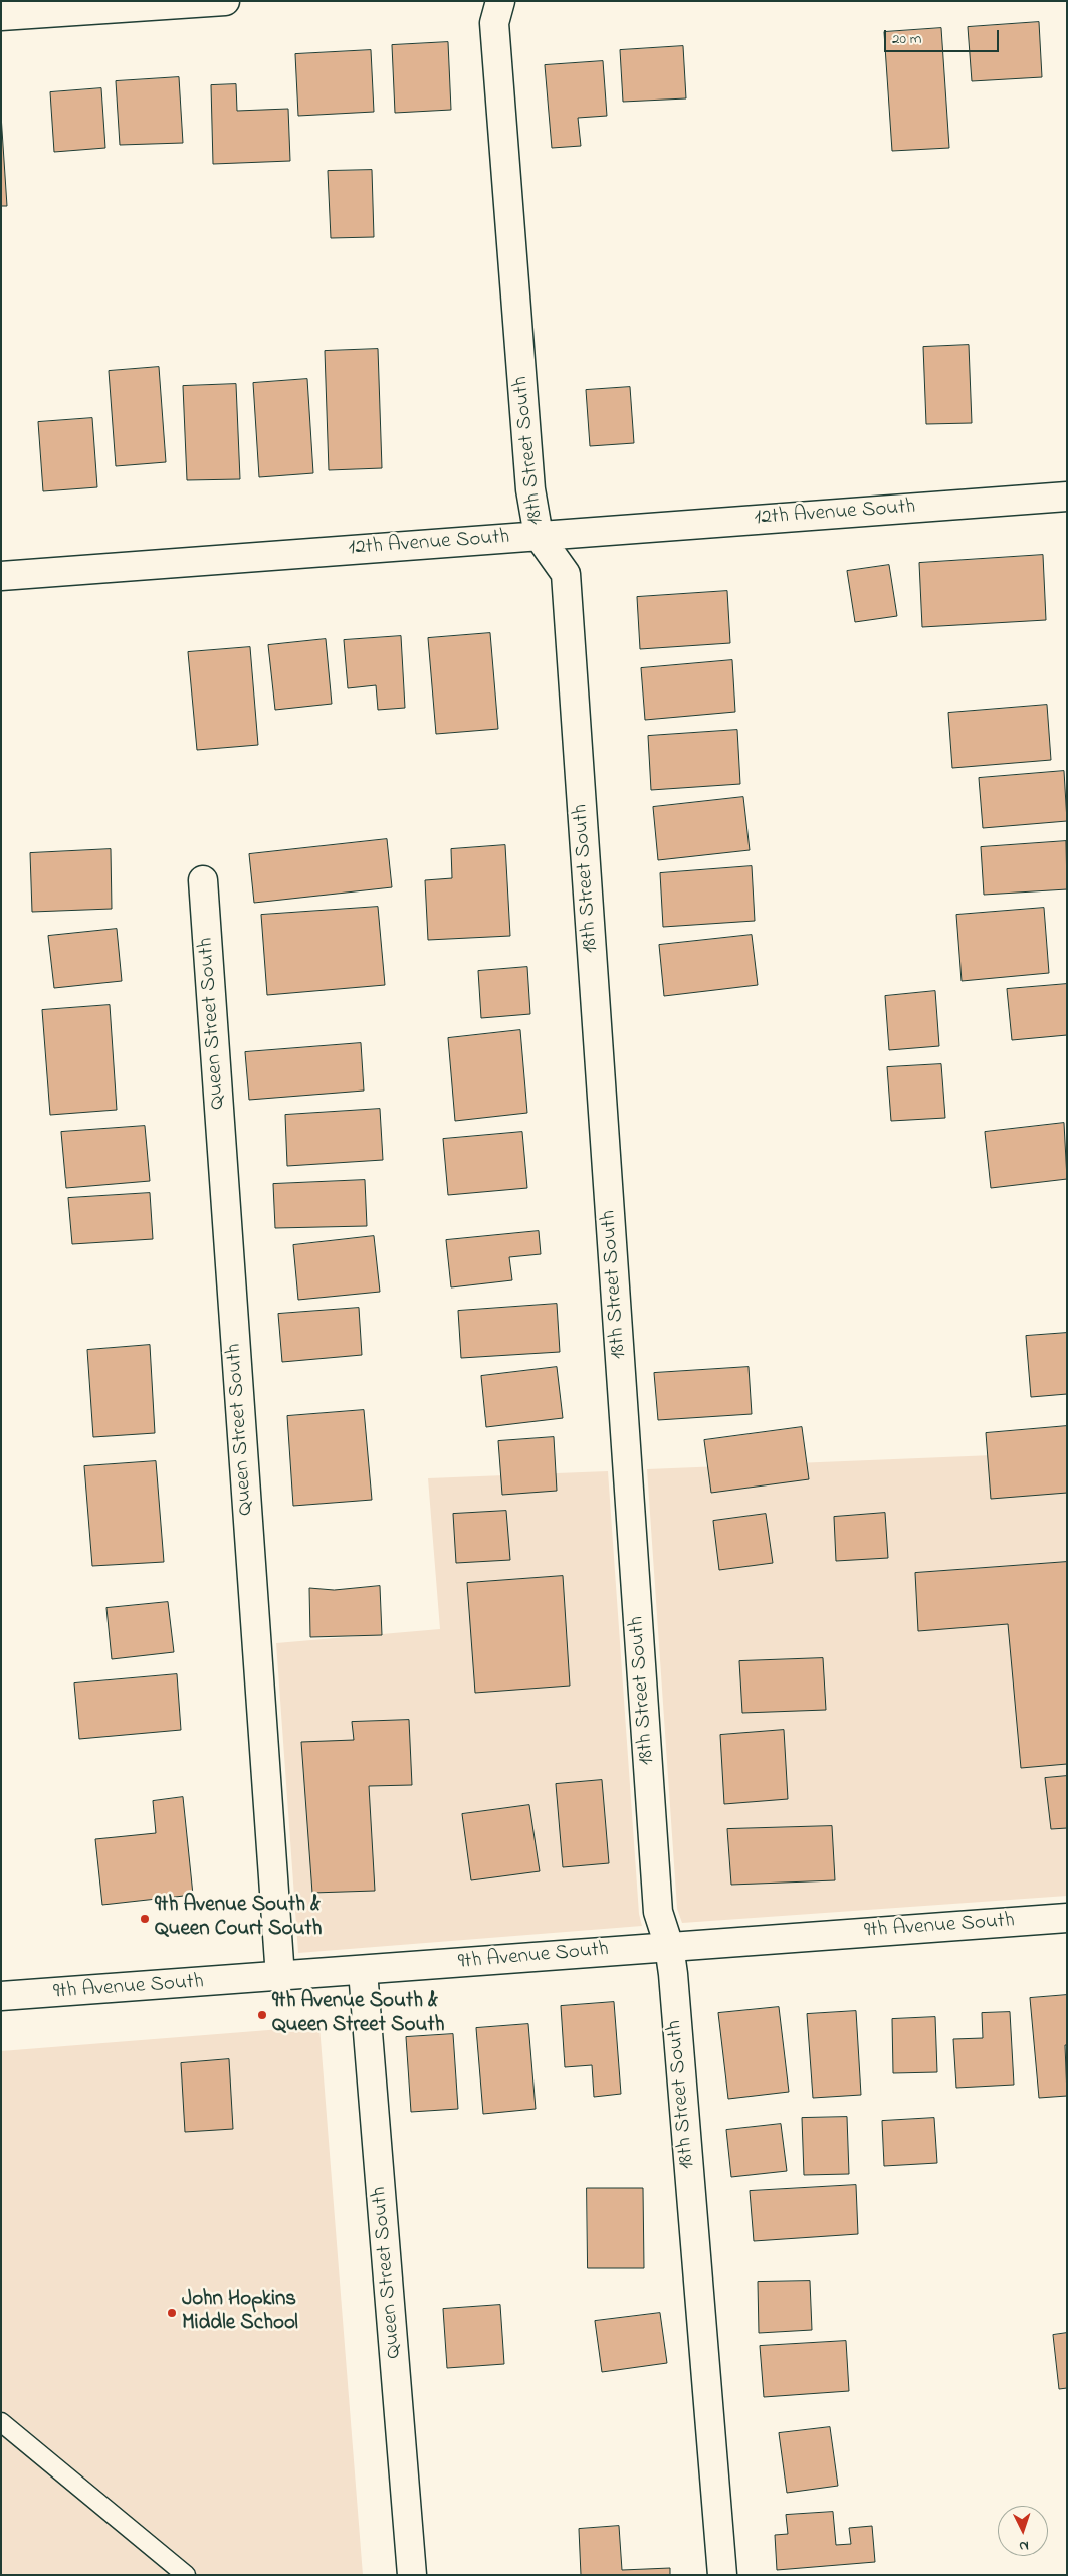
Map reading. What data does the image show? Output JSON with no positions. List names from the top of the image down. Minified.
{"streets":{"street":["18th Street South","12th Avenue South","Queen Street South","9th Avenue South"]},"crossings":[["18th Street South","12th Avenue South"],["18th Street South","9th Avenue South"],["Queen Street South","9th Avenue South"]],"places":["9th Avenue South & Queen Court South","9th Avenue South & Queen Street South","John Hopkins Middle School"],"scale_bar":"20 m","north":"bottom"}
